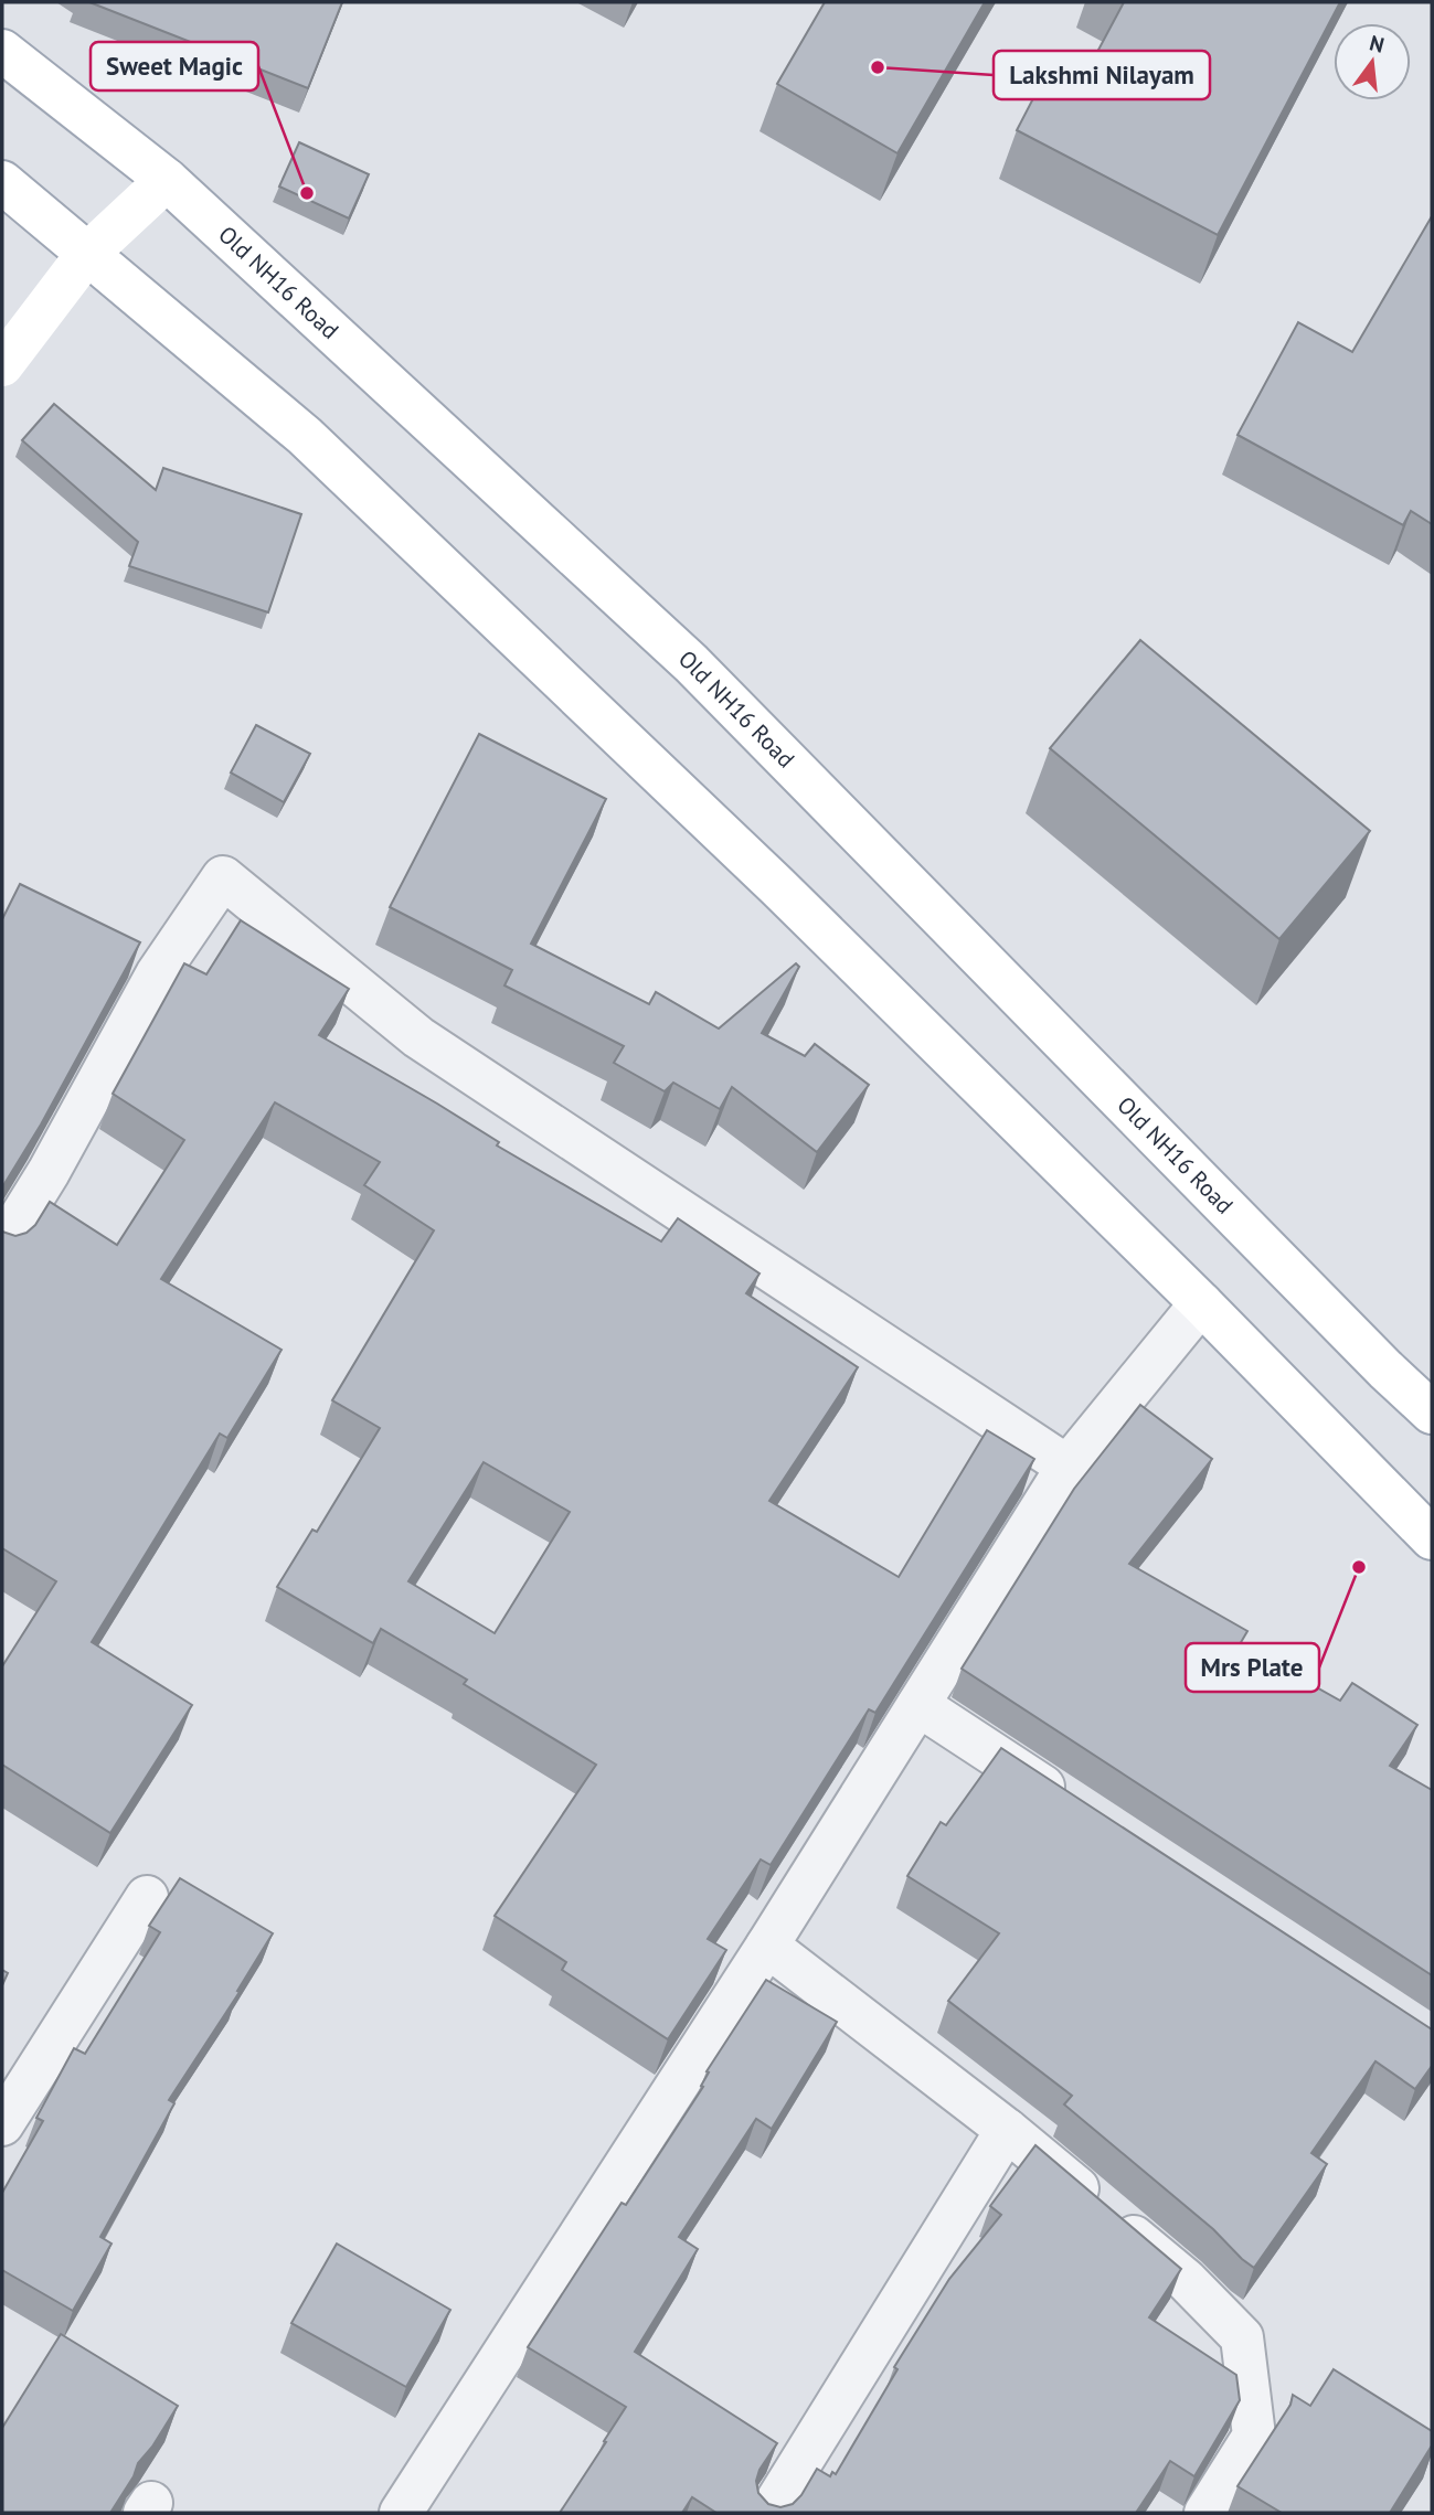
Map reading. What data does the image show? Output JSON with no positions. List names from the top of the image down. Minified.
{"streets":{"main road":["Old NH16 Road"]},"places":["Lakshmi Nilayam","Sweet Magic","Mrs Plate"],"north":"top"}
